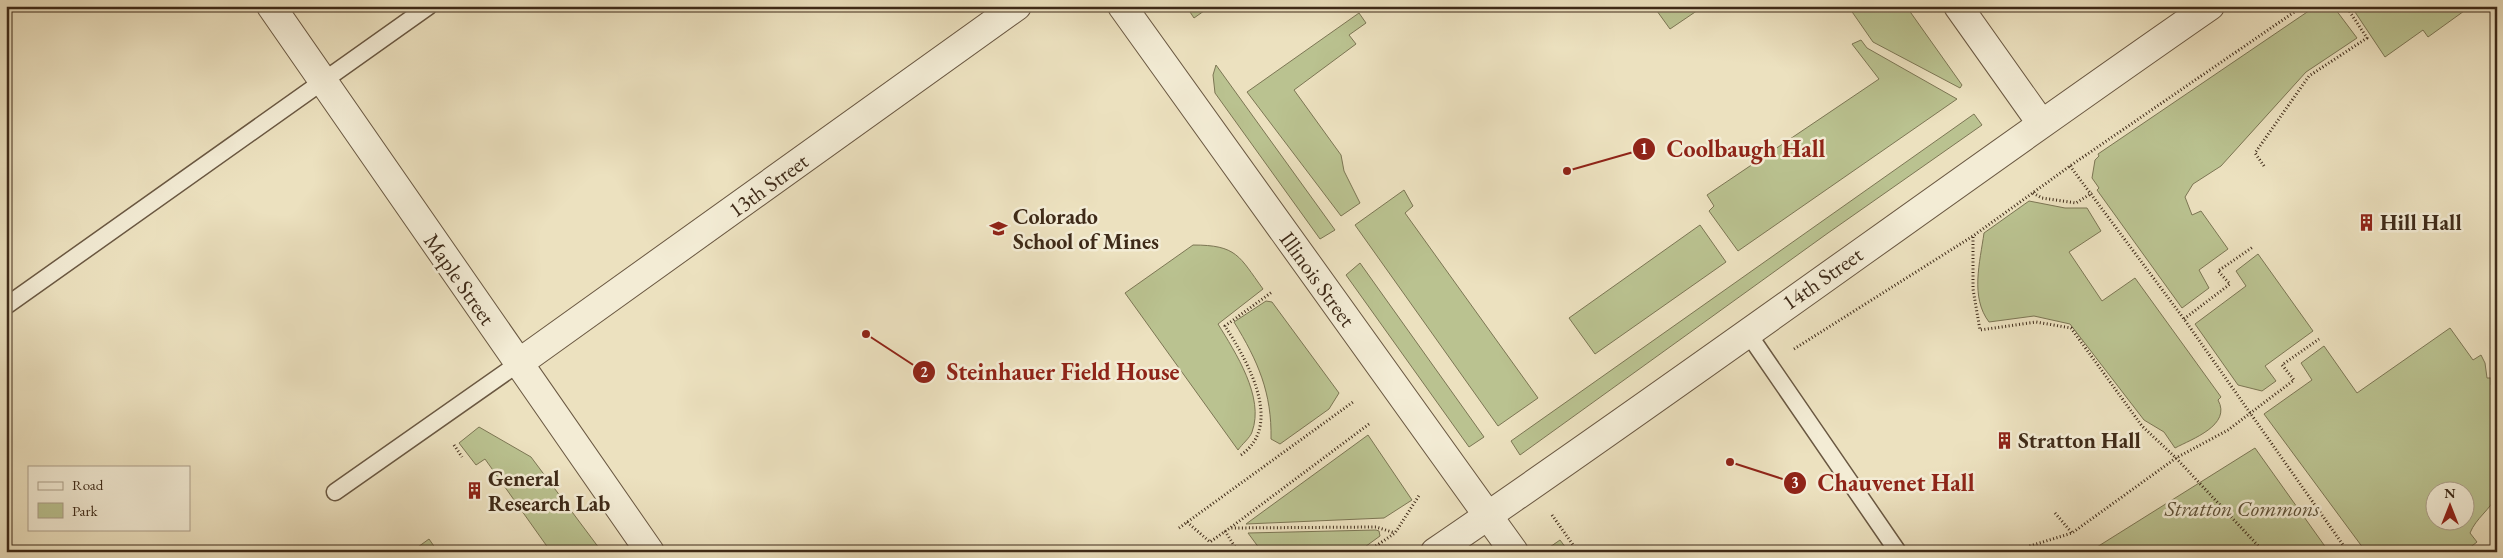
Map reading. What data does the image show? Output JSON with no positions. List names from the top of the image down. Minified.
{"streets":{"street":["13th Street","14th Street","Maple Street","Illinois Street"]},"crossings":[["13th Street","Maple Street"],["14th Street","Illinois Street"]],"parks":["Stratton Commons"],"places":{"other":["Coolbaugh Hall","Steinhauer Field House","Chauvenet Hall"],"building":["Hill Hall","Stratton Hall","General Research Lab"],"school or university":["Colorado School of Mines"]},"legend":["Road","Park"],"north":"top"}
